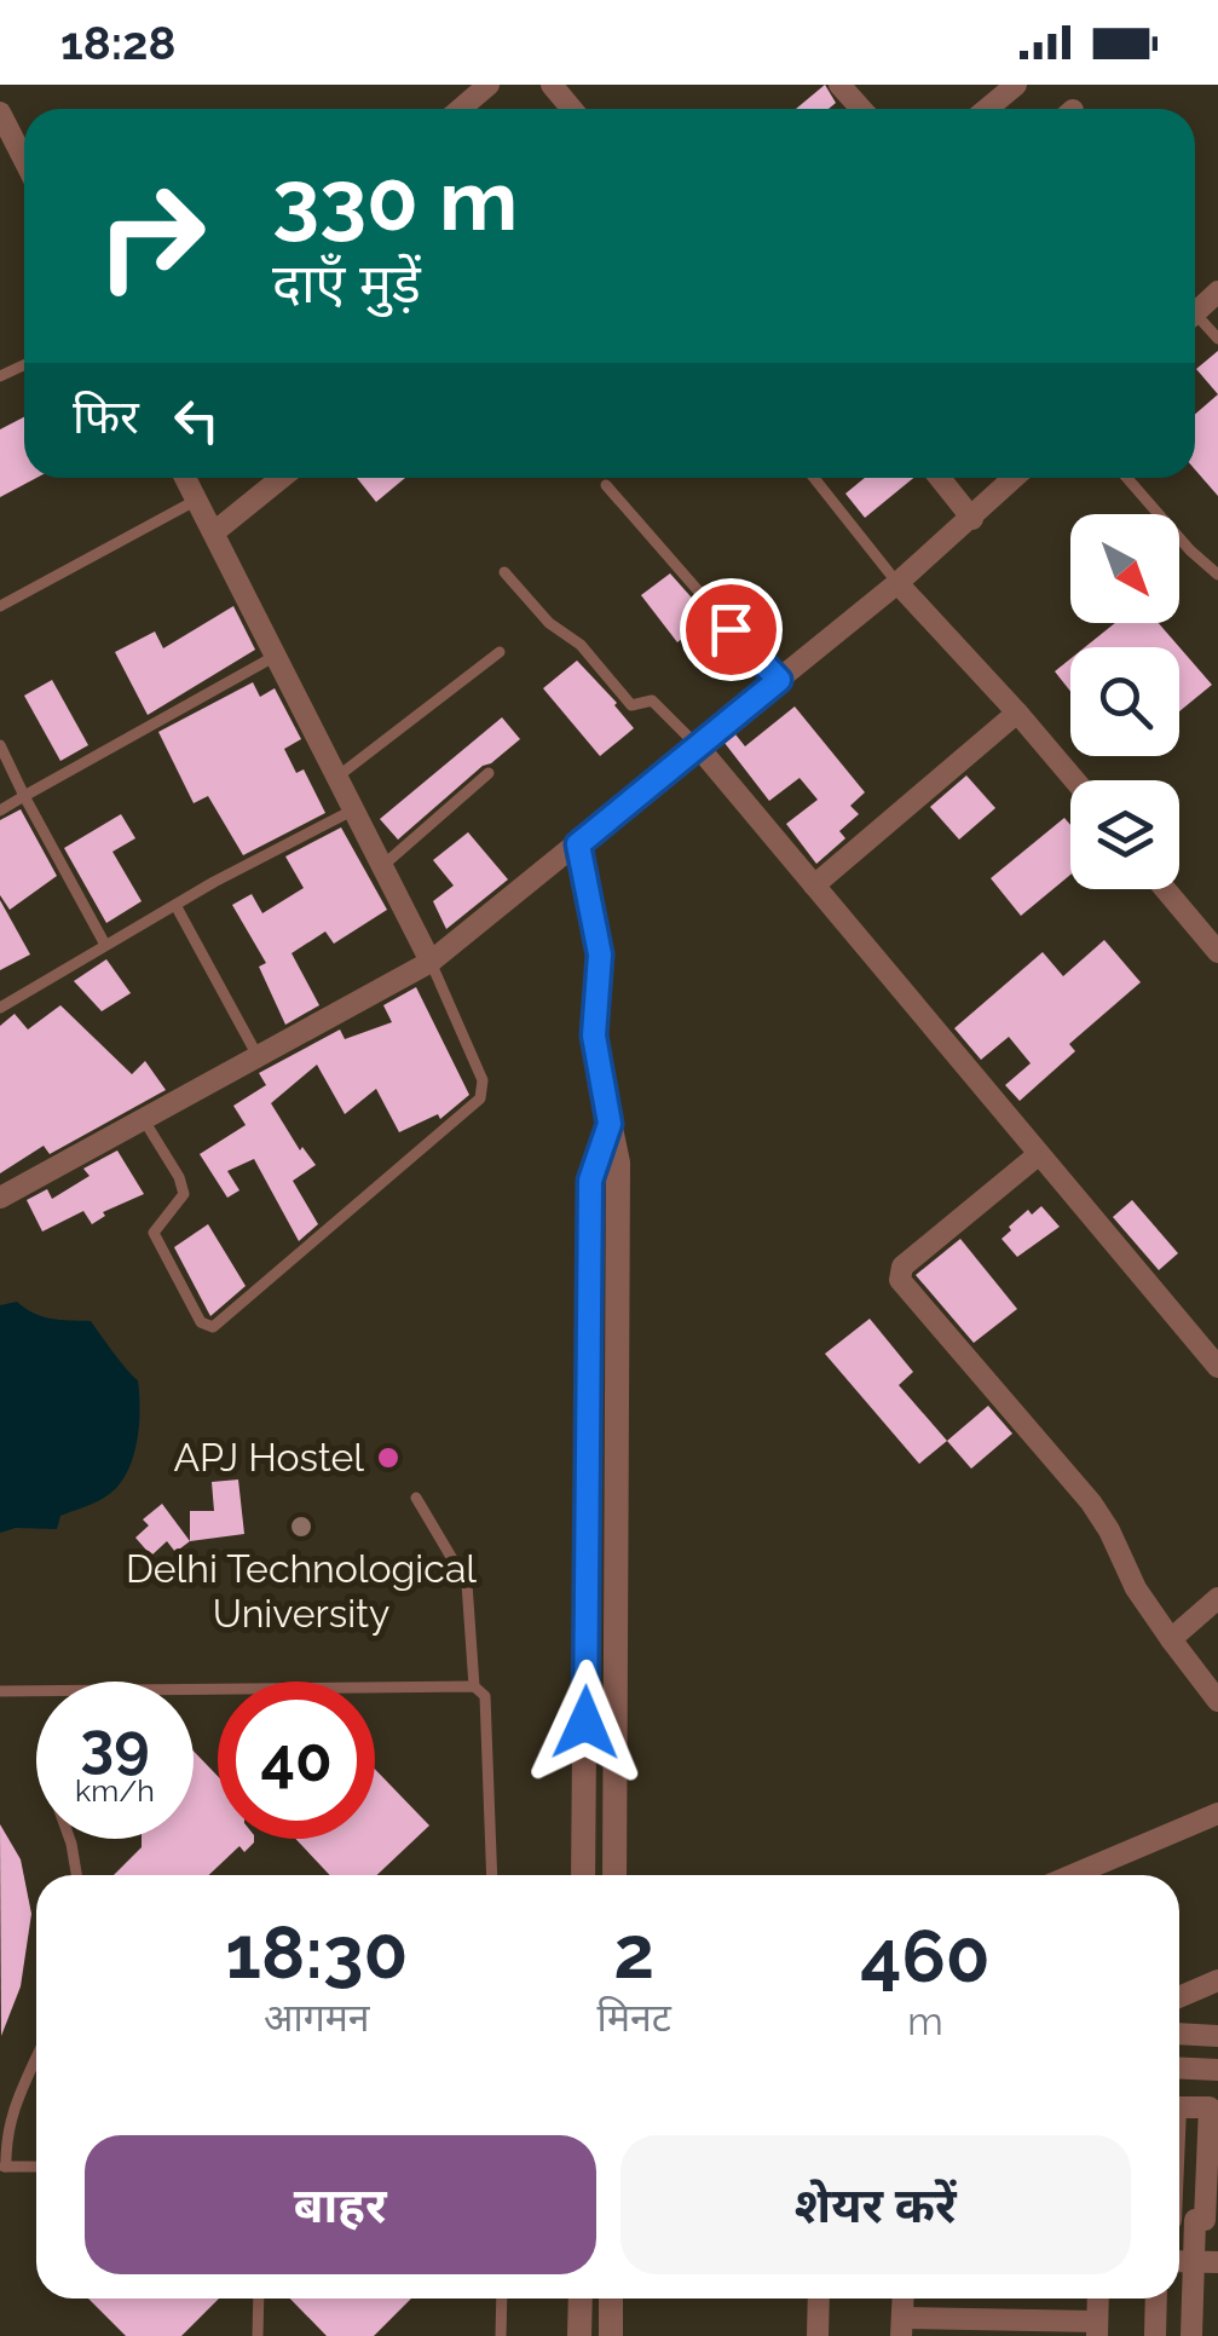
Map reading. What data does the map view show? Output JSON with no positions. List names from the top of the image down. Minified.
{"places":["APJ Hostel","Delhi Technological University"],"north":"bottom right","page":{"status":"18:28","turn":["330 m","दाएँ मुड़ें"],"then":"फिर","speed":"39 km/h","limit":"40","eta":["18:30","आगमन","2","मिनट","460","m"],"buttons":["बाहर","शेयर करें"]}}
